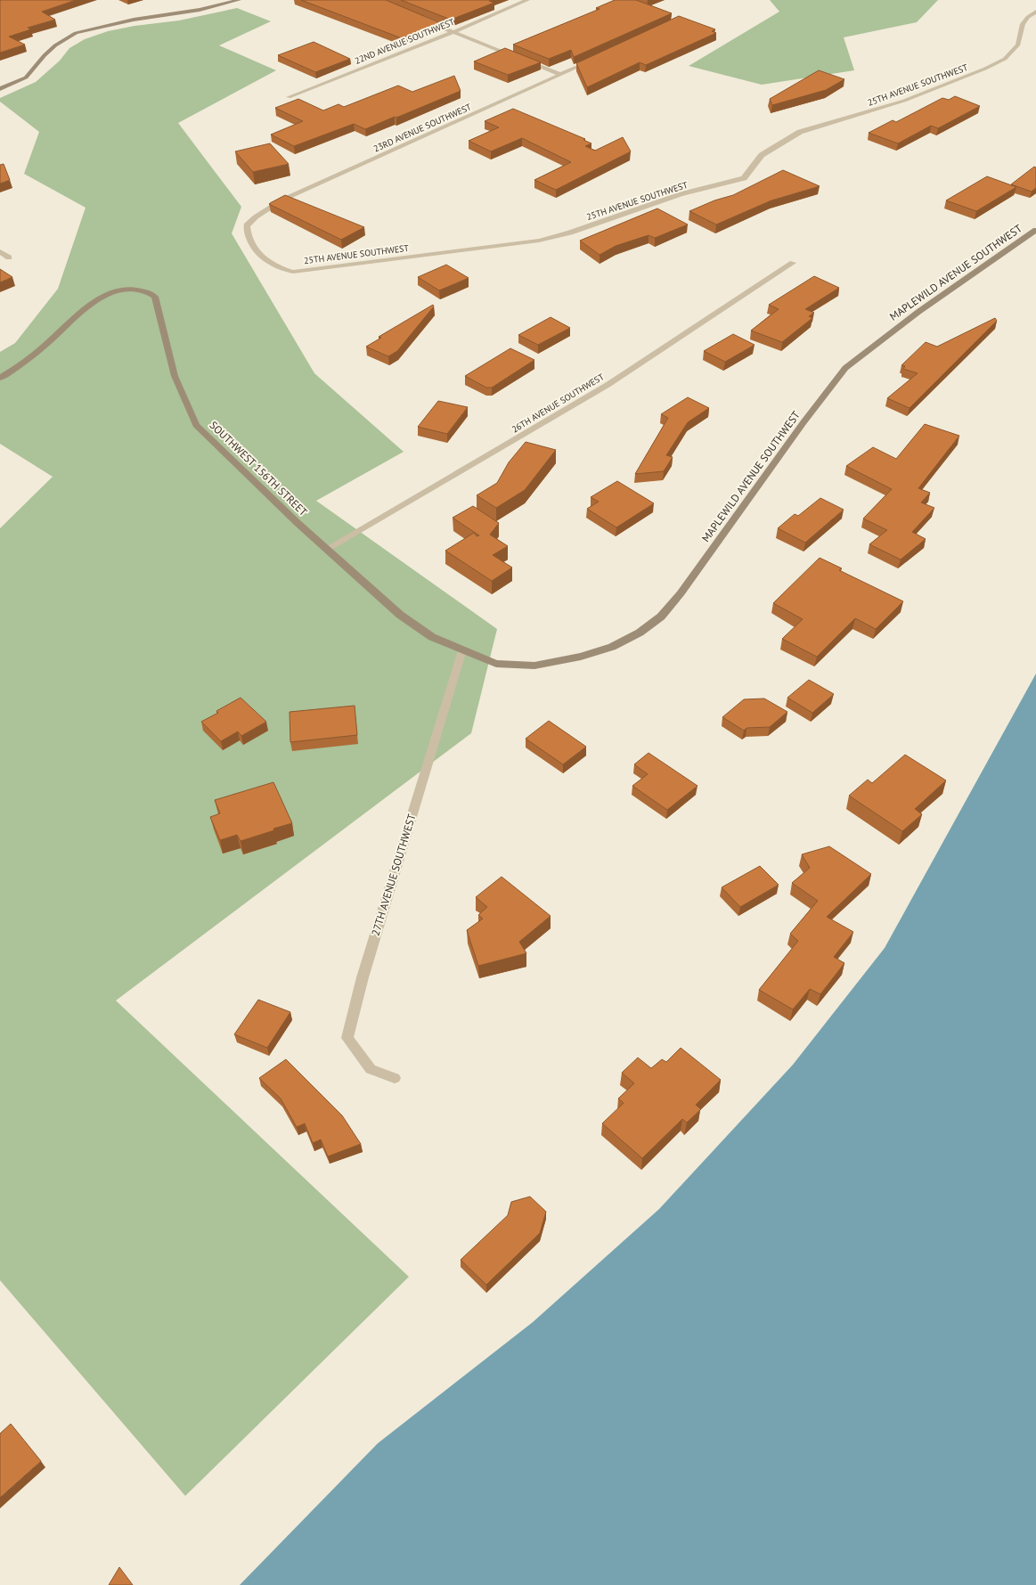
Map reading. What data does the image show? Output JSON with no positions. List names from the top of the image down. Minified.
{"streets":{"street":["22ND AVENUE SOUTHWEST","25TH AVENUE SOUTHWEST","23RD AVENUE SOUTHWEST","MAPLEWILD AVENUE SOUTHWEST","26TH AVENUE SOUTHWEST","SOUTHWEST 156TH STREET","27TH AVENUE SOUTHWEST"]},"crossings":[["25TH AVENUE SOUTHWEST","23RD AVENUE SOUTHWEST"],["MAPLEWILD AVENUE SOUTHWEST","SOUTHWEST 156TH STREET"],["MAPLEWILD AVENUE SOUTHWEST","27TH AVENUE SOUTHWEST"],["26TH AVENUE SOUTHWEST","SOUTHWEST 156TH STREET"],["SOUTHWEST 156TH STREET","27TH AVENUE SOUTHWEST"]]}
